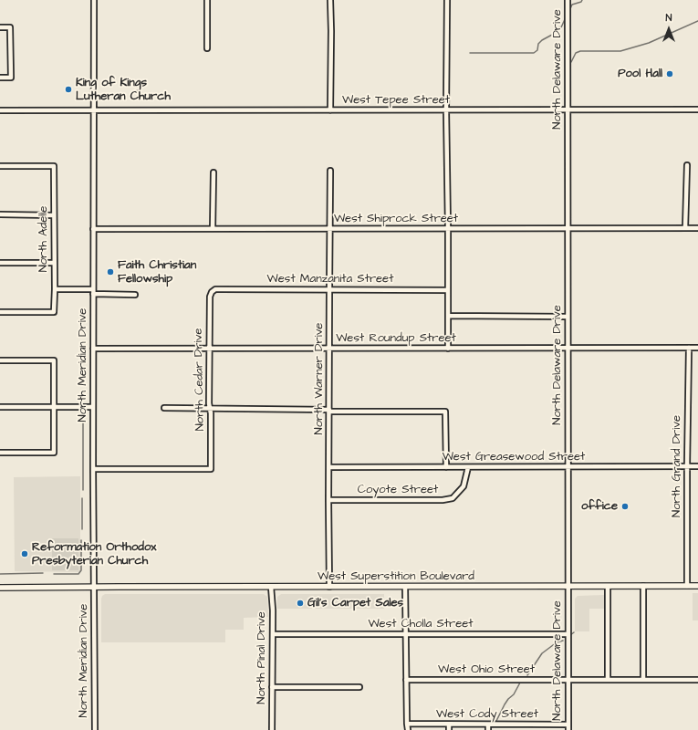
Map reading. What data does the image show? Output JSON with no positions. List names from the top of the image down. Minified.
{"streets":{"main road":["West Superstition Boulevard"],"street":["North Delaware Drive","West Tepee Street","West Shiprock Street","North Adelle","West Manzanita Street","West Roundup Street","North Meridian Drive","North Warner Drive","North Cedar Drive","West Greasewood Street","North Grand Drive","Coyote Street","West Cholla Street","North Pinal Drive","West Ohio Street","West Cody Street"]},"crossings":[["North Delaware Drive","West Tepee Street"],["North Delaware Drive","West Shiprock Street"],["North Delaware Drive","West Roundup Street"],["North Delaware Drive","West Greasewood Street"],["North Delaware Drive","West Superstition Boulevard"],["North Delaware Drive","West Cholla Street"],["North Delaware Drive","West Ohio Street"],["North Delaware Drive","West Cody Street"],["West Tepee Street","North Meridian Drive"],["West Shiprock Street","North Meridian Drive"],["West Shiprock Street","North Warner Drive"],["West Manzanita Street","North Warner Drive"],["West Manzanita Street","North Cedar Drive"],["West Roundup Street","North Meridian Drive"],["West Roundup Street","North Warner Drive"],["West Roundup Street","North Cedar Drive"],["West Roundup Street","North Grand Drive"],["North Meridian Drive","North Cedar Drive"],["North Meridian Drive","West Superstition Boulevard"],["North Warner Drive","West Greasewood Street"],["North Warner Drive","Coyote Street"],["North Warner Drive","West Superstition Boulevard"],["West Greasewood Street","North Grand Drive"],["West Greasewood Street","Coyote Street"],["North Grand Drive","West Superstition Boulevard"],["West Superstition Boulevard","North Pinal Drive"],["West Cholla Street","North Pinal Drive"]],"places":["Pool Hall","King of Kings Lutheran Church","Faith Christian Fellowship","office","Reformation Orthodox Presbyterian Church","Gil's Carpet Sales"],"north":"top"}
